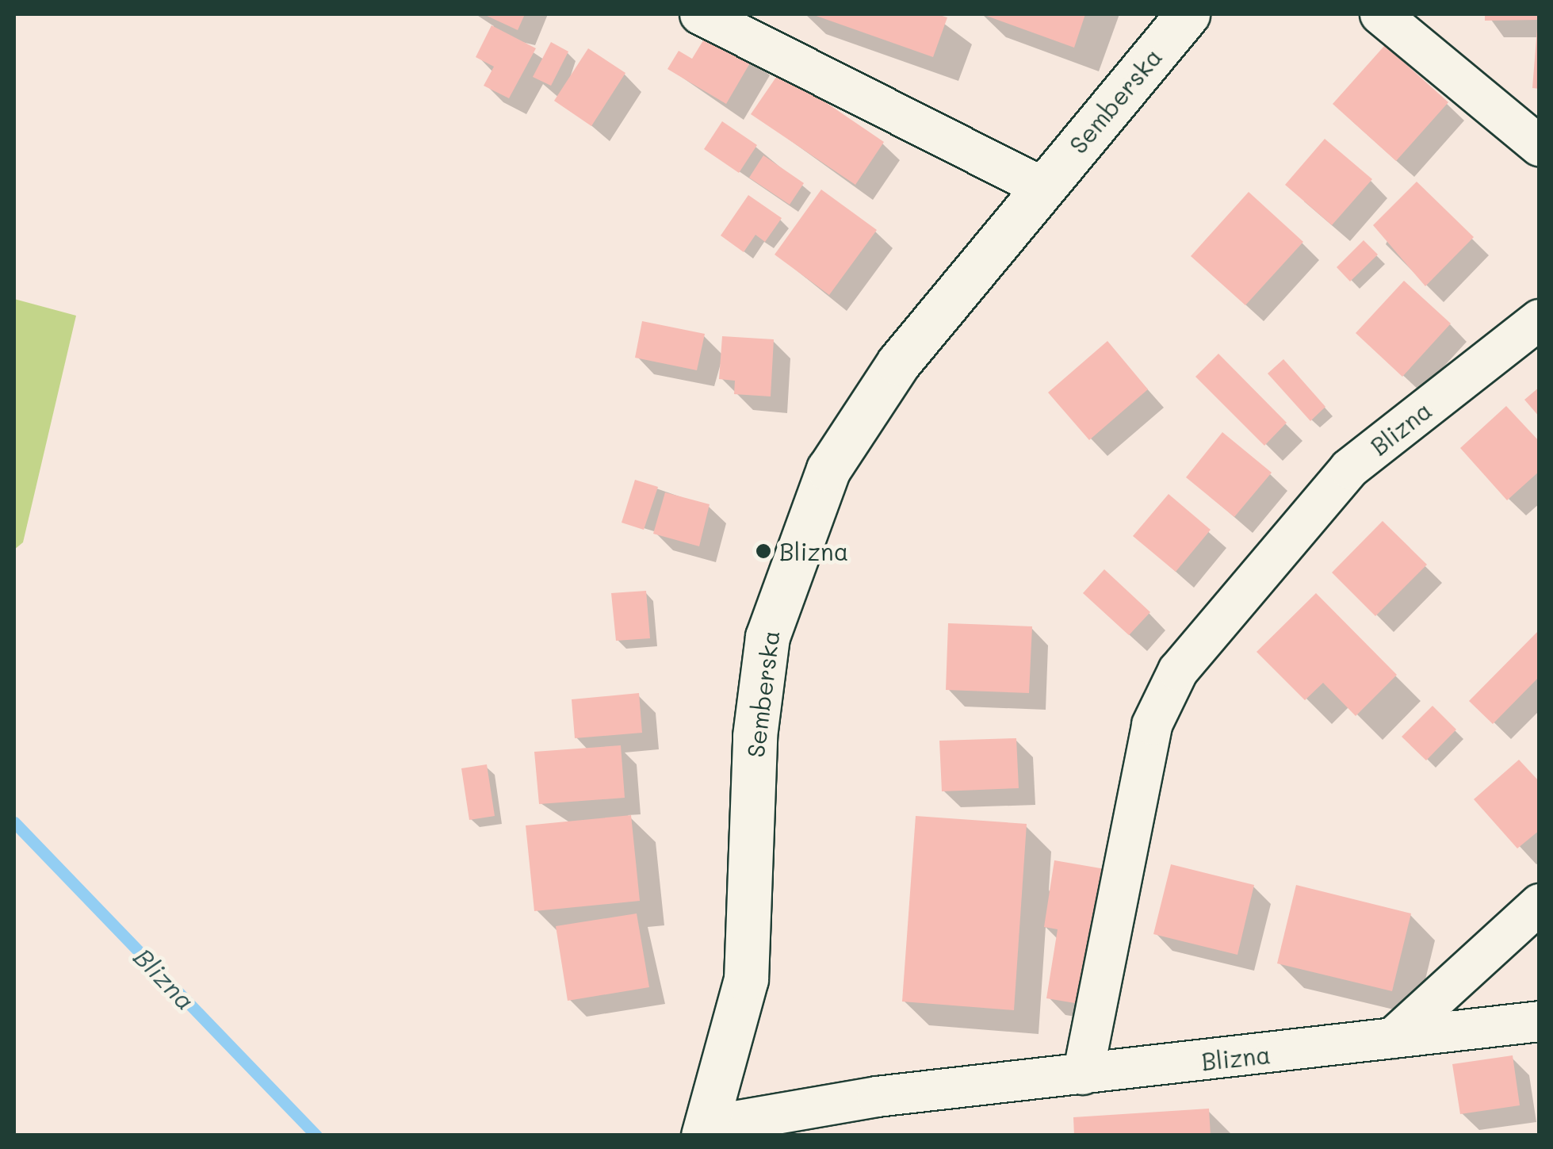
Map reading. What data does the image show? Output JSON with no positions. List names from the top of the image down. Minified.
{"streets":{"main road":["Semberska"],"street":["Blizna"]},"crossings":[["Semberska","Blizna"]],"water":["Blizna"],"places":["Blizna"]}
